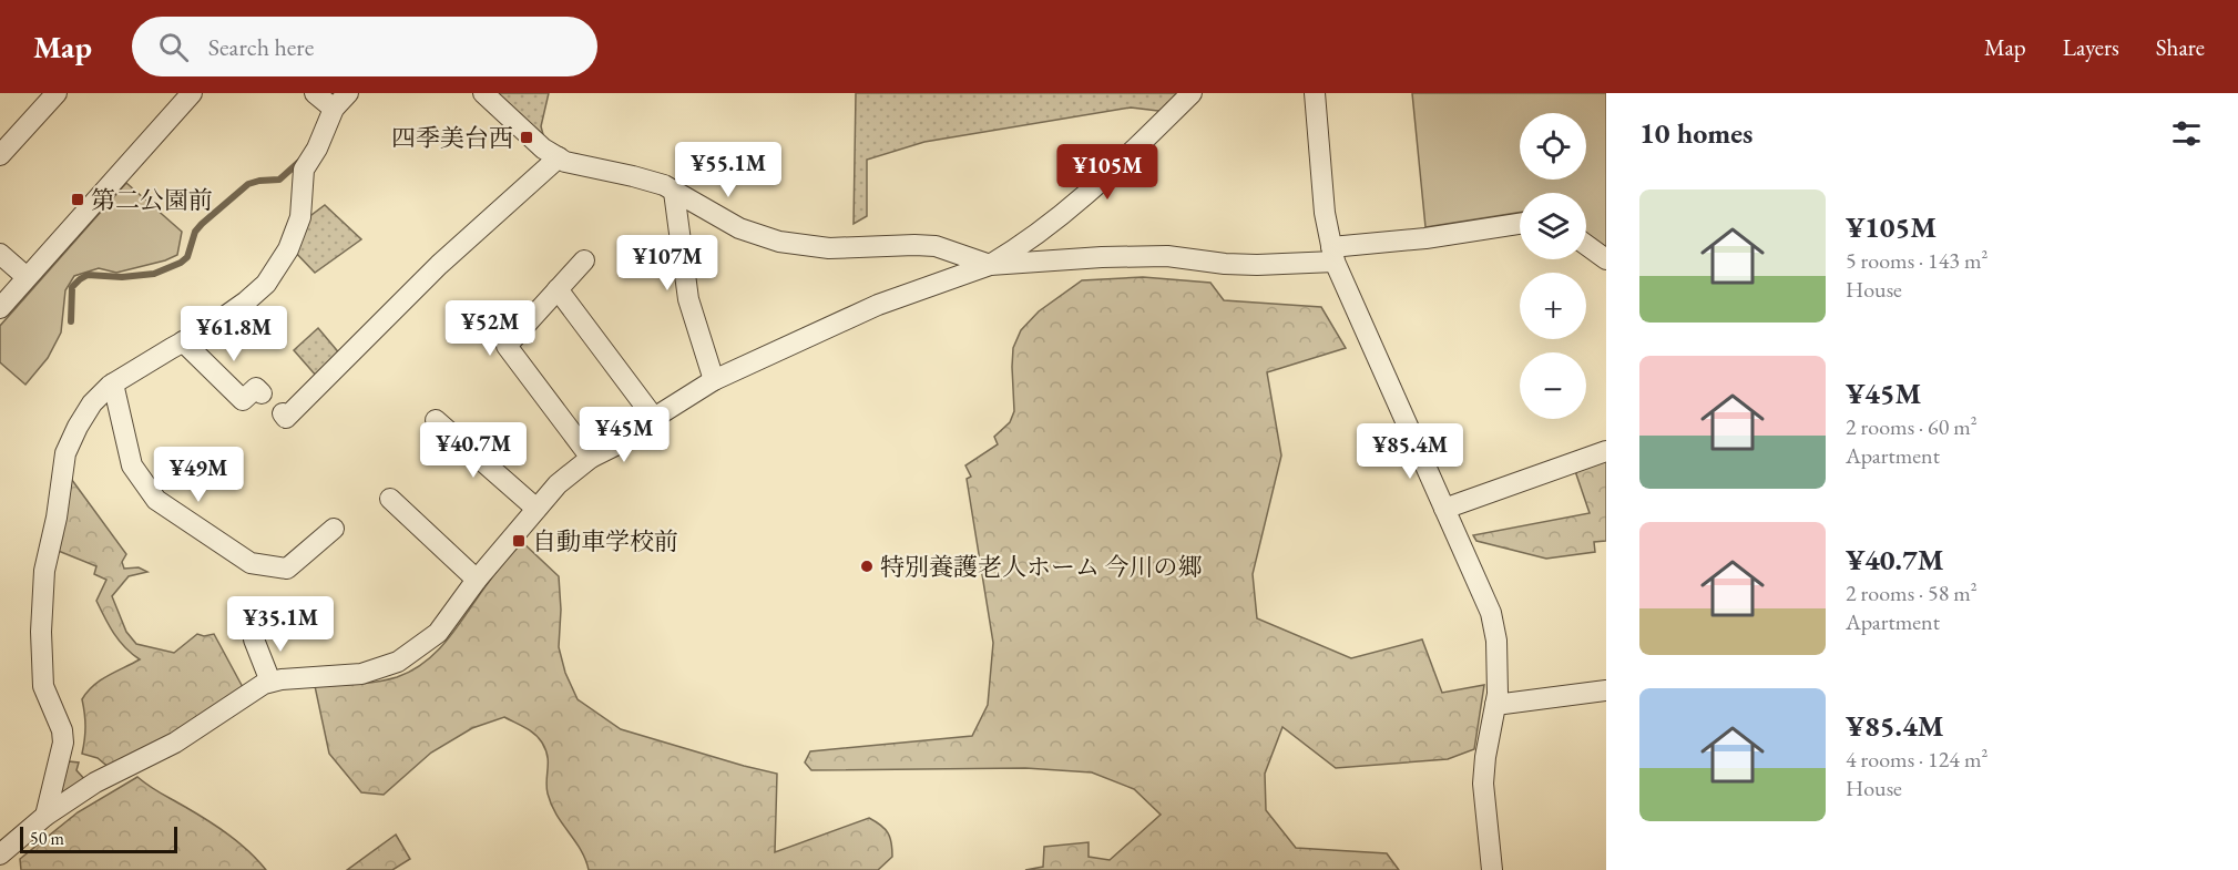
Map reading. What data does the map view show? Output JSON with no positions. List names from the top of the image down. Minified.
{"places":{"transit":["四季美台西","第二公園前","自動車学校前"],"other":["特別養護老人ホーム 今川の郷"]},"scale_bar":"50 m","page":{"header":"Map","search":"Search here","nav":["Map","Layers","Share"],"heading":"10 homes","map_buttons":["+","−"],"price":["¥55.1M","¥105M","¥107M","¥52M","¥61.8M","¥45M","¥40.7M","¥85.4M","¥49M","¥35.1M"],"list":[{"name":"¥105M","note":"5 rooms · 143 m² · House"},{"name":"¥45M","note":"2 rooms · 60 m² · Apartment"},{"name":"¥40.7M","note":"2 rooms · 58 m² · Apartment"},{"name":"¥85.4M","note":"4 rooms · 124 m² · House"}],"scale":"50 m"}}
